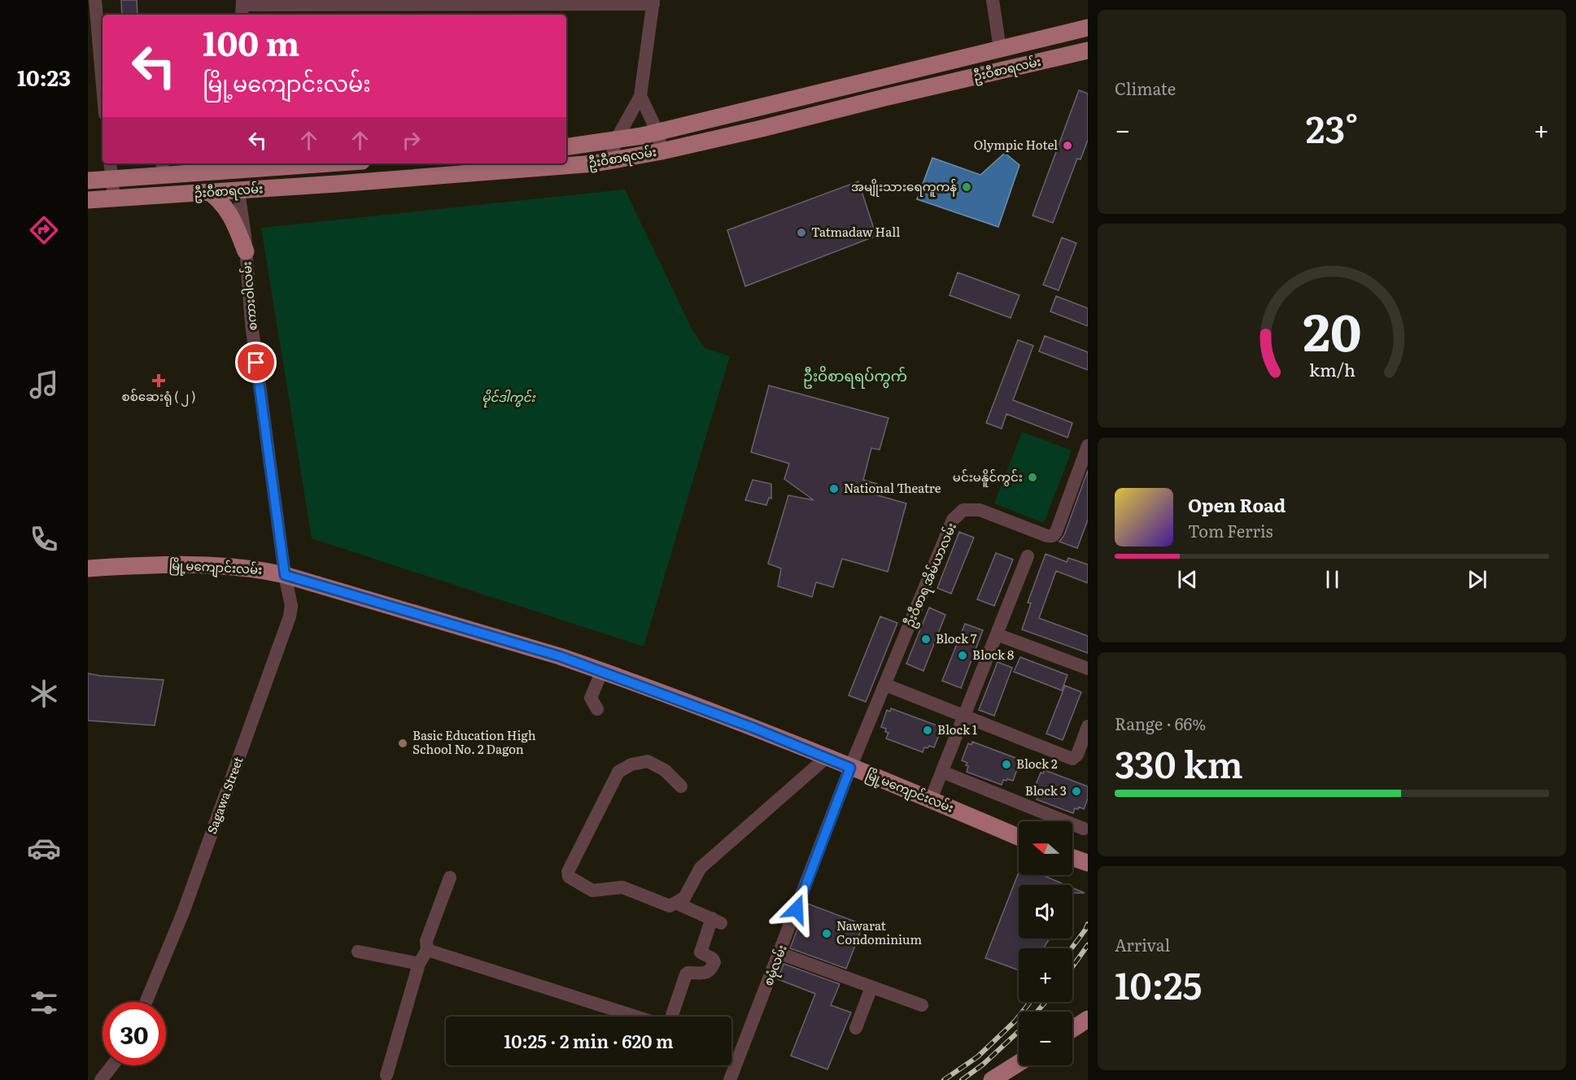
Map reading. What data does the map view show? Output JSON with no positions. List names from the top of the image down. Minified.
{"streets":{"main road":["ဦးဝီစာရလမ်း","မြို့မကျောင်းလမ်း"],"street":["စကားဝါလမ်း","ဦးဝီစာရ အိမ်ယာလမ်း","Sagawa Street","စမုံလမ်း"]},"crossings":[["ဦးဝီစာရလမ်း","စကားဝါလမ်း"],["စကားဝါလမ်း","မြို့မကျောင်းလမ်း"],["စကားဝါလမ်း","Sagawa Street"],["မြို့မကျောင်းလမ်း","ဦးဝီစာရ အိမ်ယာလမ်း"],["မြို့မကျောင်းလမ်း","Sagawa Street"],["မြို့မကျောင်းလမ်း","စမုံလမ်း"],["ဦးဝီစာရ အိမ်ယာလမ်း","စမုံလမ်း"]],"districts":["ဦးဝိစာရရပ်ကွက်"],"parks":["မိုင်ဒါကွင်း"],"places":{"other":["Olympic Hotel","အမျိုးသားရေကူကန်","Tatmadaw Hall","မင်းမနိူင်ကွင်း","National Theatre","Block 7","Block 8","Block 1","Basic Education High School No. 2 Dagon","Block 2","Block 3","Nawarat Condominium"],"health":["စစ်ဆေးရုံ ( ၂ )"]},"north":"left","page":{"tabs":"10:23","tile":["Climate",["Range · 66%","330 km"],["Arrival","10:25"]],"turn":["100 m","မြို့မကျောင်းလမ်း"],"heat":["−","23°","+"],"song":["Open Road","Tom Ferris"],"map_buttons":["+","−"],"limit":"30","trip":"10:25 · 2 min · 620 m","gauge":["20","km/h"]}}
